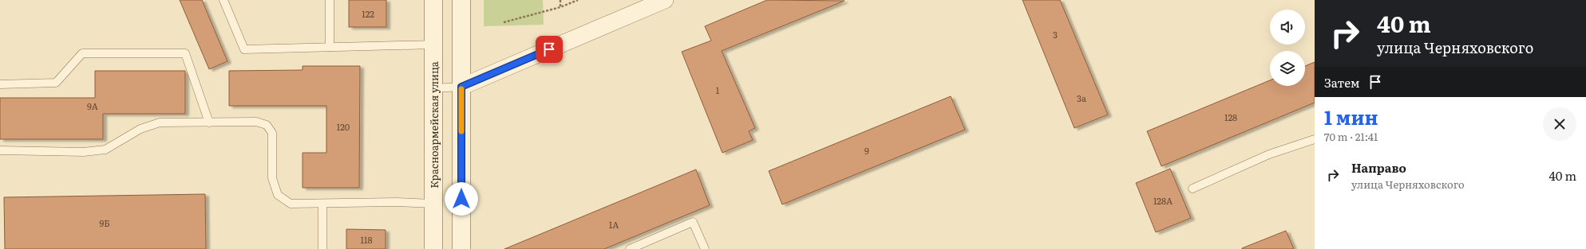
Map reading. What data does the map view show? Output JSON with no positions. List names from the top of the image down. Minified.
{"streets":{"main road":["Красноармейская улица"]},"house_numbers":["122","3","1","3а","9А","128","120","9","128А","9Б","1А","118"],"page":{"turn":["40 m","улица Черняховского"],"then":"Затем","heading":["1 мин","70 m · 21:41"],"list":[{"name":"Направо","note":"улица Черняховского","value":"40 m"}]}}
